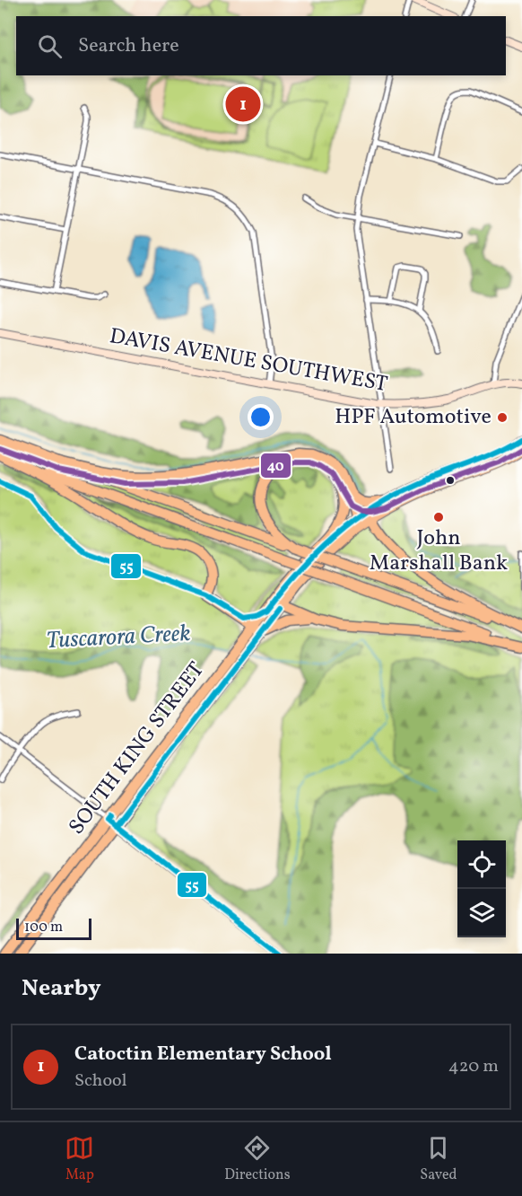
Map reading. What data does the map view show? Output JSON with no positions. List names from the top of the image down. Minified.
{"streets":{"highway":["SOUTH KING STREET"],"street":["DAVIS AVENUE SOUTHWEST"]},"water":["Tuscarora Creek"],"places":["HPF Automotive","John Marshall Bank"],"lines":["transit line 55","transit line 40"],"scale_bar":"100 m","page":{"search":"Search here","pins":"1","scale":"100 m","heading":"Nearby","list":[{"mark":"1","name":"Catoctin Elementary School","note":"School","value":"420 m"}],"nav":["Map","Directions","Saved"]}}
